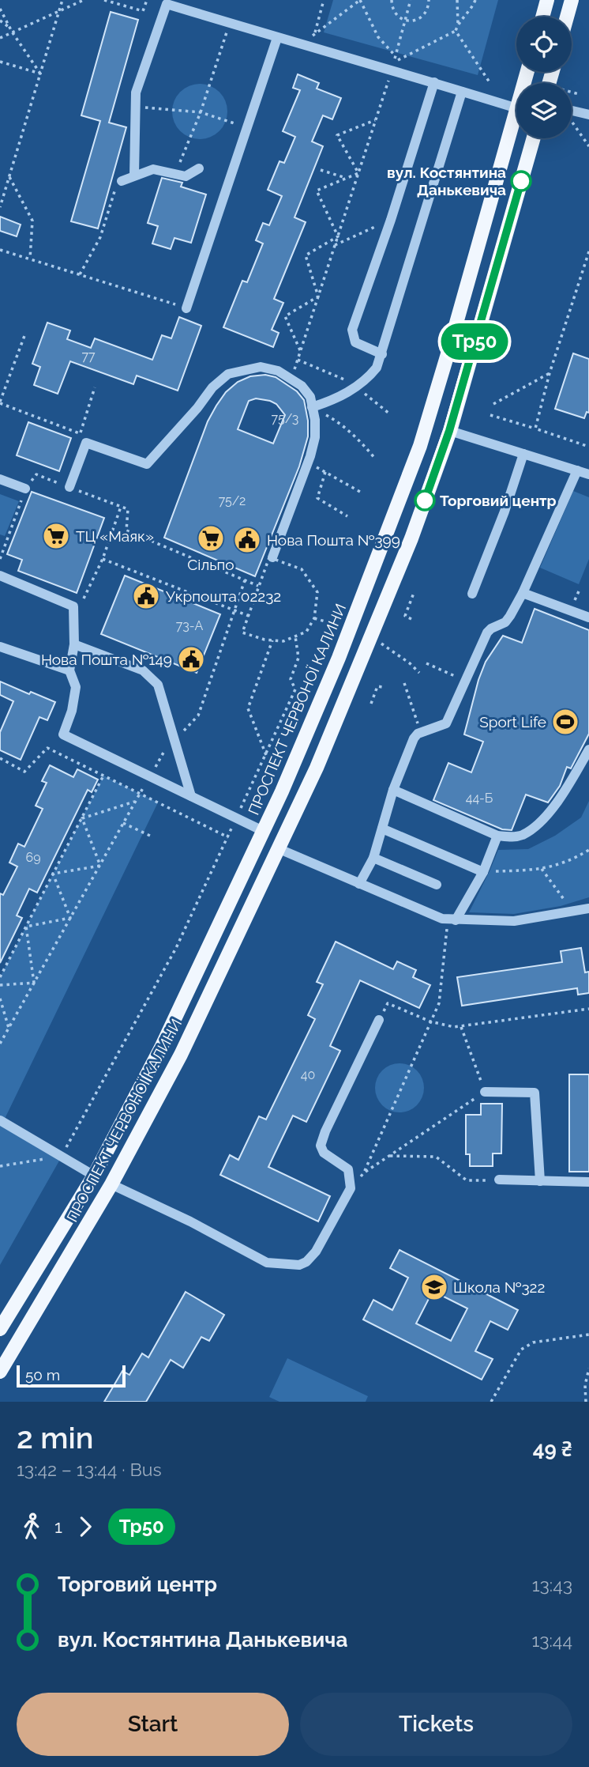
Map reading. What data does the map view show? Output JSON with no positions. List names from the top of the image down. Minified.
{"streets":{"main road":["ПРОСПЕКТ ЧЕРВОНОЇ КАЛИНИ"]},"places":{"other":["вул. Костянтина Данькевича","Торговий центр"],"supermarket":["ТЦ «Маяк»","Сільпо"],"public building":["Нова Пошта №399","Укрпошта 02232","Нова Пошта №149"],"sports":["Sport Life"],"school or university":["Школа №322"]},"lines":["bus line Тр50"],"house_numbers":["77","75/3","75/2","73-А","44-Б","69","40"],"scale_bar":"50 m","page":{"on_map":"Тр50","scale":"50 m","heading":["2 min","13:42 – 13:44 · Bus","49 ₴"],"legs":["1","Тр50"],"list":[{"name":"Торговий центр","value":"13:43"},{"name":"вул. Костянтина Данькевича","value":"13:44"}],"buttons":["Start","Tickets"]}}
